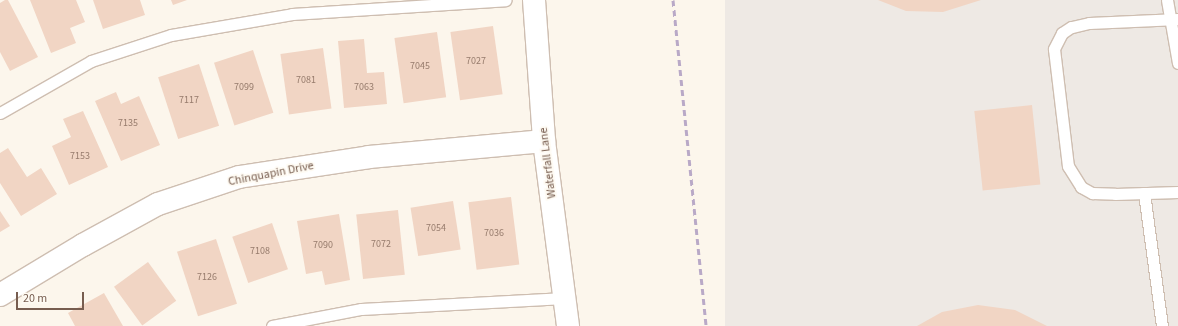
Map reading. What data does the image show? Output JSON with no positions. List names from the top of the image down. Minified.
{"streets":{"street":["Waterfall Lane","Chinquapin Drive"]},"crossings":[["Waterfall Lane","Chinquapin Drive"]],"house_numbers":["7027","7045","7081","7099","7063","7117","7135","7153","7054","7036","7072","7090","7108","7126"],"scale_bar":"20 m"}
